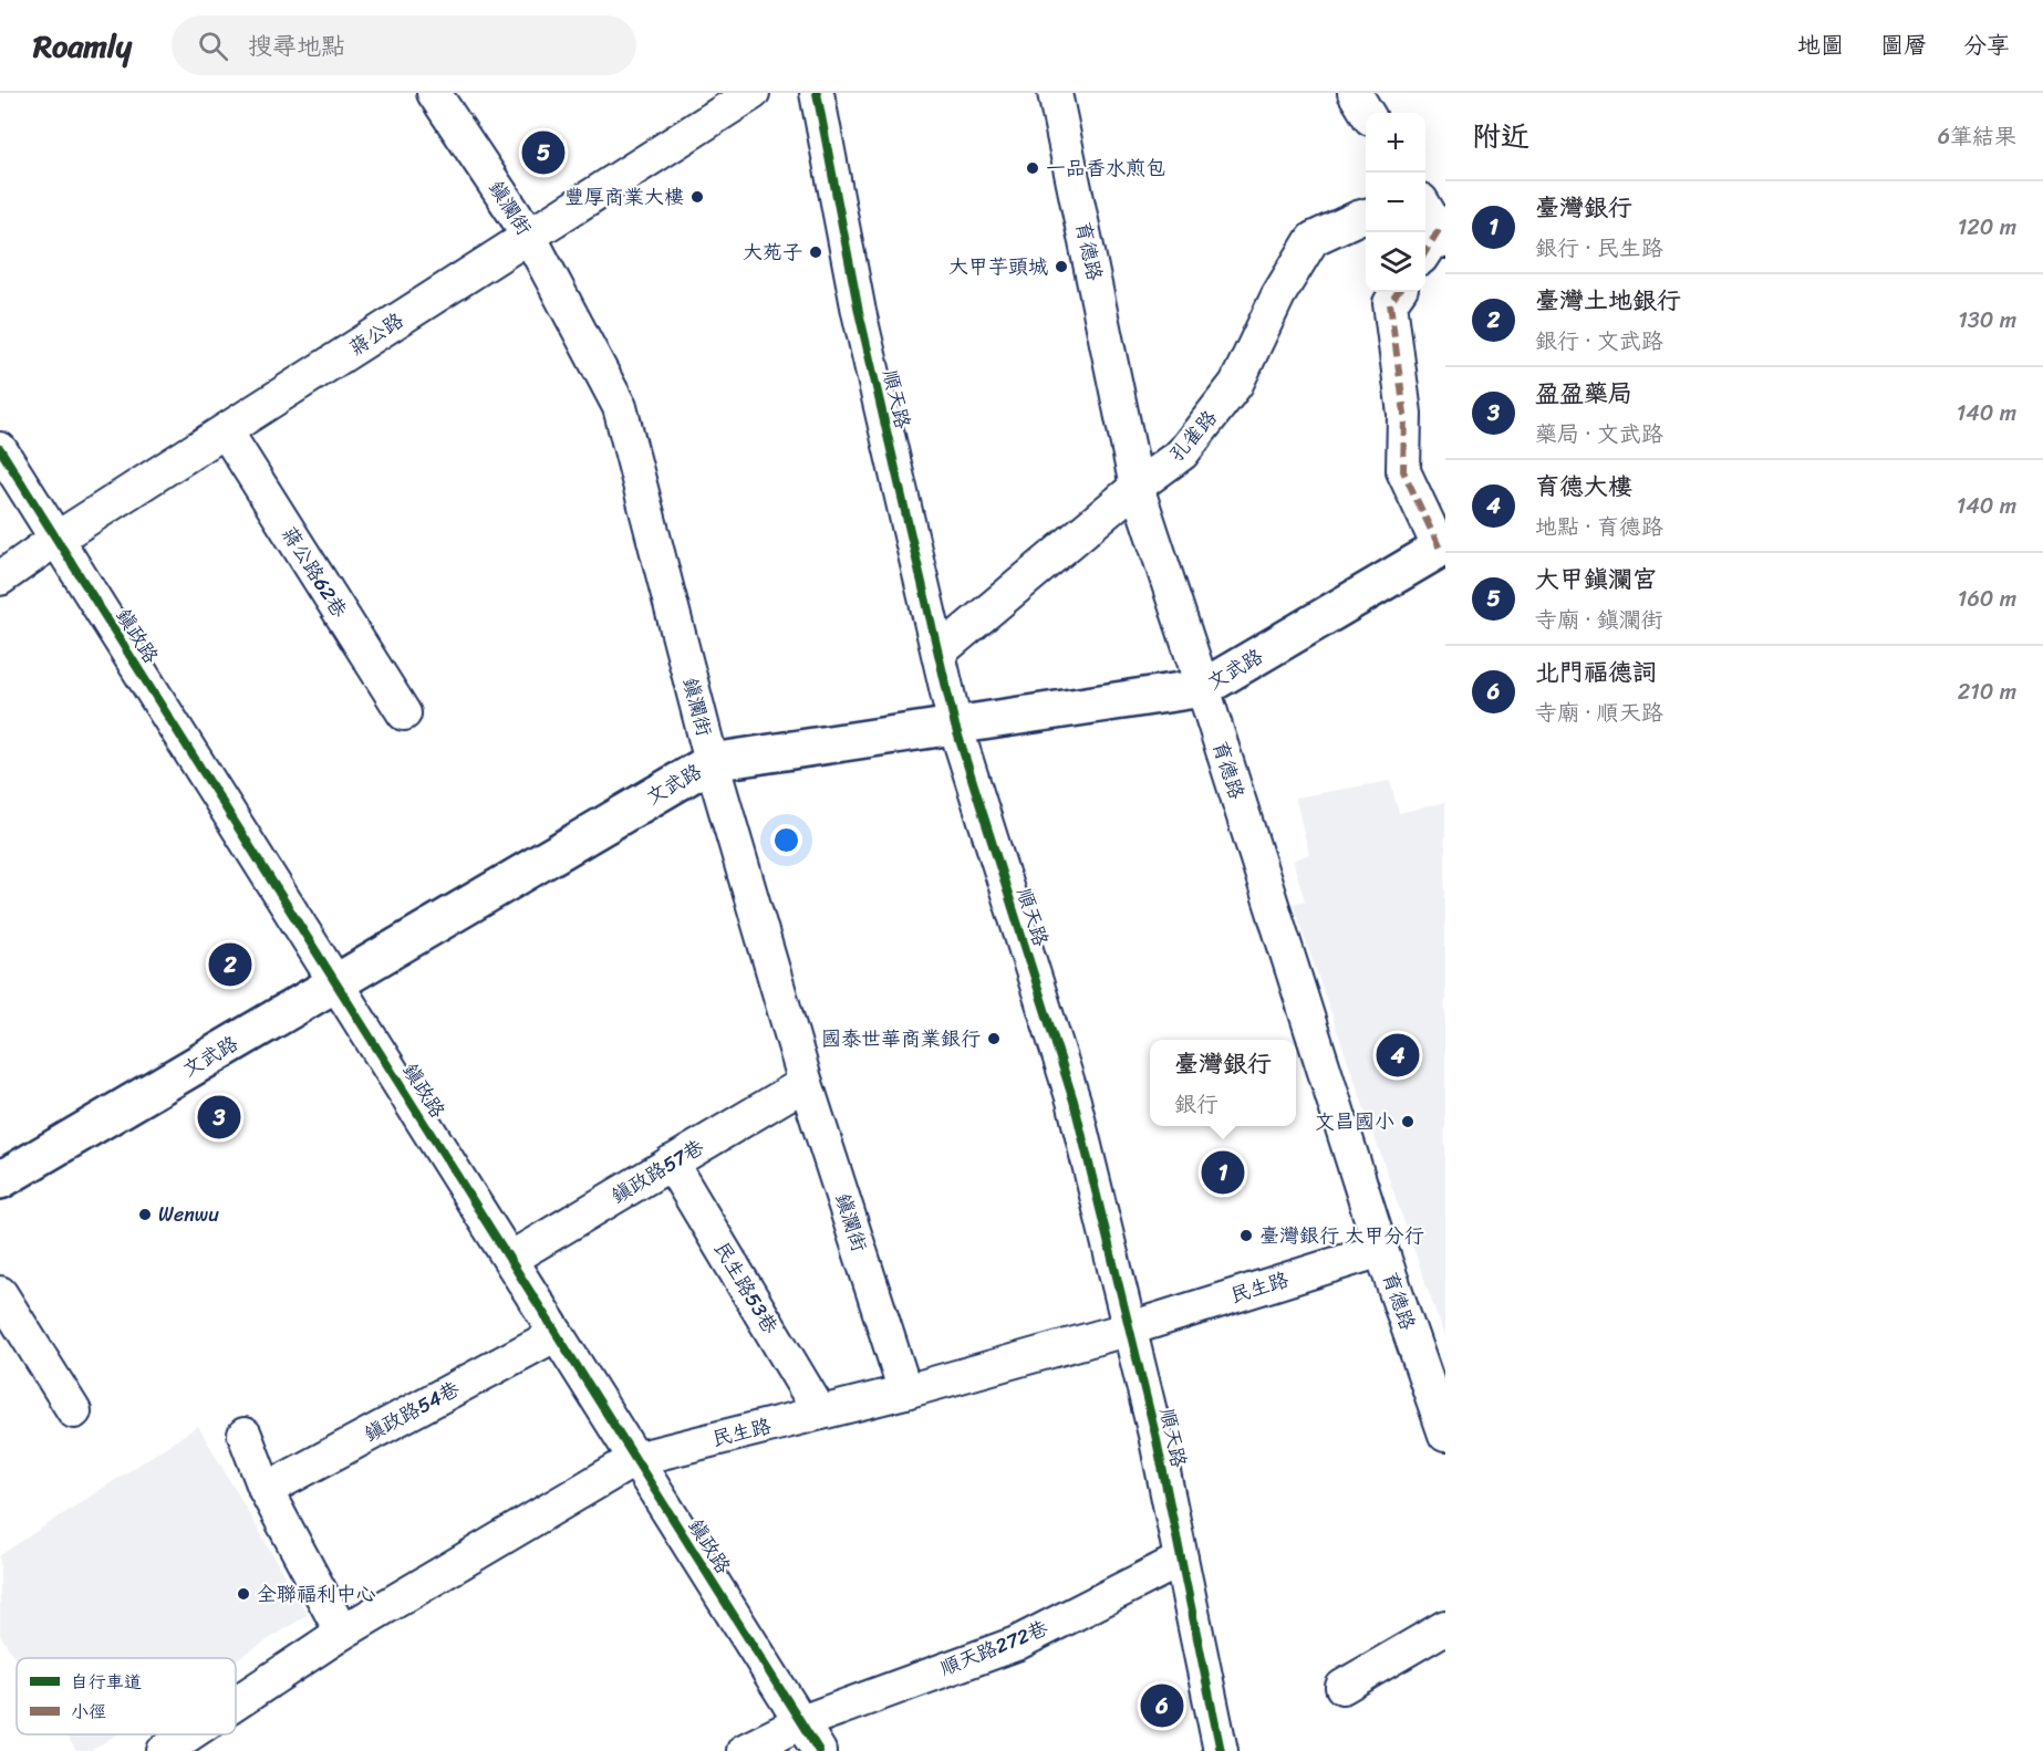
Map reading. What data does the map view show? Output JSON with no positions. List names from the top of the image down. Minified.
{"streets":{"main road":["文武路"],"street":["鎮瀾街","育德路","蔣公路","順天路","孔雀路","蔣公路62巷","鎮政路","鎮政路57巷","民生路53巷","民生路","鎮政路54巷","順天路272巷"]},"crossings":[["鎮瀾街","蔣公路"],["鎮瀾街","文武路"],["鎮瀾街","鎮政路57巷"],["鎮瀾街","民生路"],["育德路","孔雀路"],["育德路","文武路"],["育德路","民生路"],["蔣公路","蔣公路62巷"],["蔣公路","鎮政路"],["順天路","孔雀路"],["順天路","文武路"],["順天路","民生路"],["順天路","順天路272巷"],["鎮政路","文武路"],["鎮政路","鎮政路57巷"],["鎮政路","民生路"],["鎮政路","鎮政路54巷"],["鎮政路","順天路272巷"],["鎮政路57巷","民生路53巷"],["民生路53巷","民生路"]],"places":["一品香水煎包","豐厚商業大樓","大苑子","大甲芋頭城","國泰世華商業銀行","文昌國小","Wenwu","臺灣銀行 大甲分行","全聯福利中心"],"legend":["自行車道","小徑"],"page":{"header":"Roamly","search":"搜尋地點","nav":["地圖","圖層","分享"],"heading":["附近","6筆結果"],"map_buttons":["+","−"],"pins":["5","2","4","3","1","6"],"list":[{"mark":"1","name":"臺灣銀行","note":"銀行 · 民生路","value":"120 m"},{"mark":"2","name":"臺灣土地銀行","note":"銀行 · 文武路","value":"130 m"},{"mark":"3","name":"盈盈藥局","note":"藥局 · 文武路","value":"140 m"},{"mark":"4","name":"育德大樓","note":"地點 · 育德路","value":"140 m"},{"mark":"5","name":"大甲鎮瀾宮","note":"寺廟 · 鎮瀾街","value":"160 m"},{"mark":"6","name":"北門福德詞","note":"寺廟 · 順天路","value":"210 m"}],"popup":["臺灣銀行","銀行"]}}
